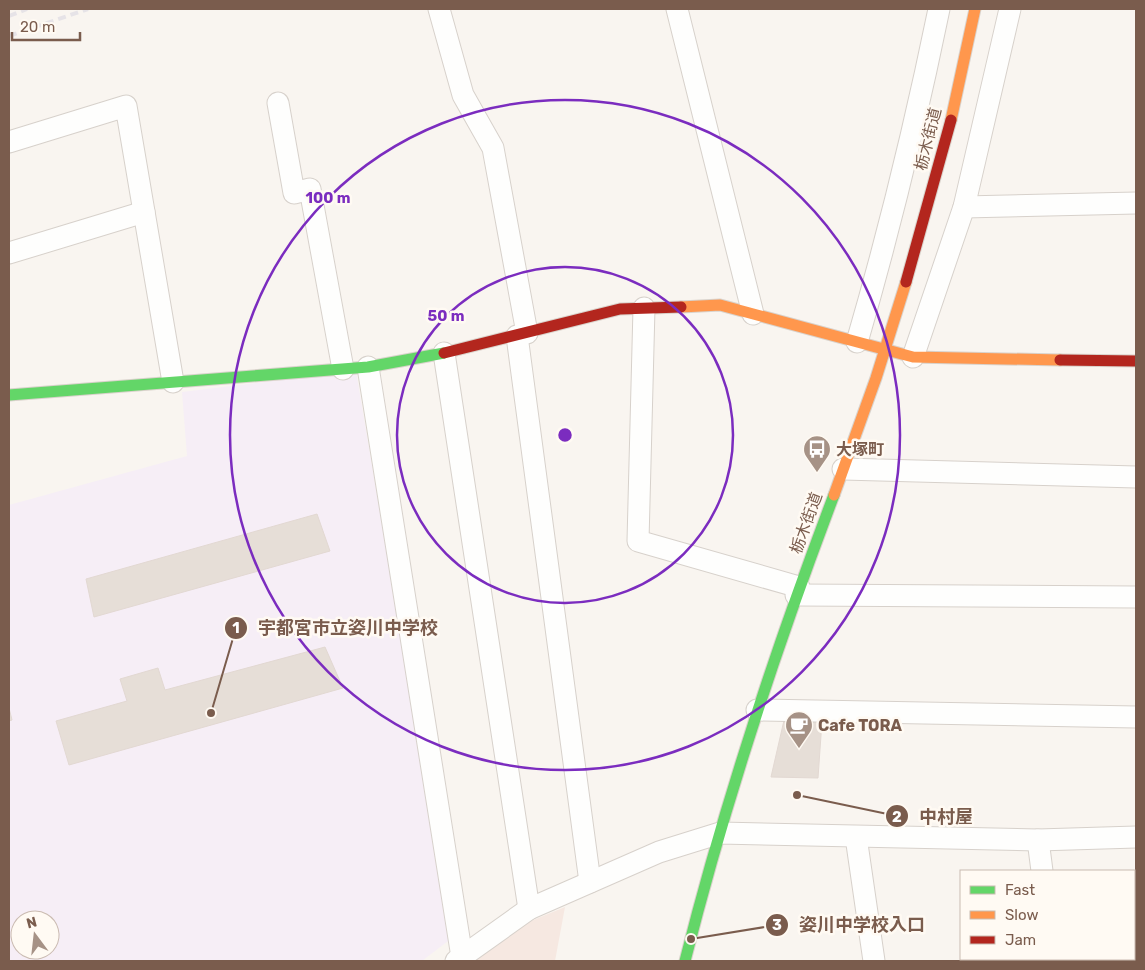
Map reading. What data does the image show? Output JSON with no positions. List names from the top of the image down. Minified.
{"streets":{"street":["栃木街道"]},"places":{"bus stop":["大塚町"],"other":["宇都宮市立姿川中学校","中村屋","姿川中学校入口"],"cafe":["Cafe TORA"]},"legend":["Fast","Slow","Jam"],"scale_bar":"20 m","north":"top","rings":["100 m","50 m"]}
